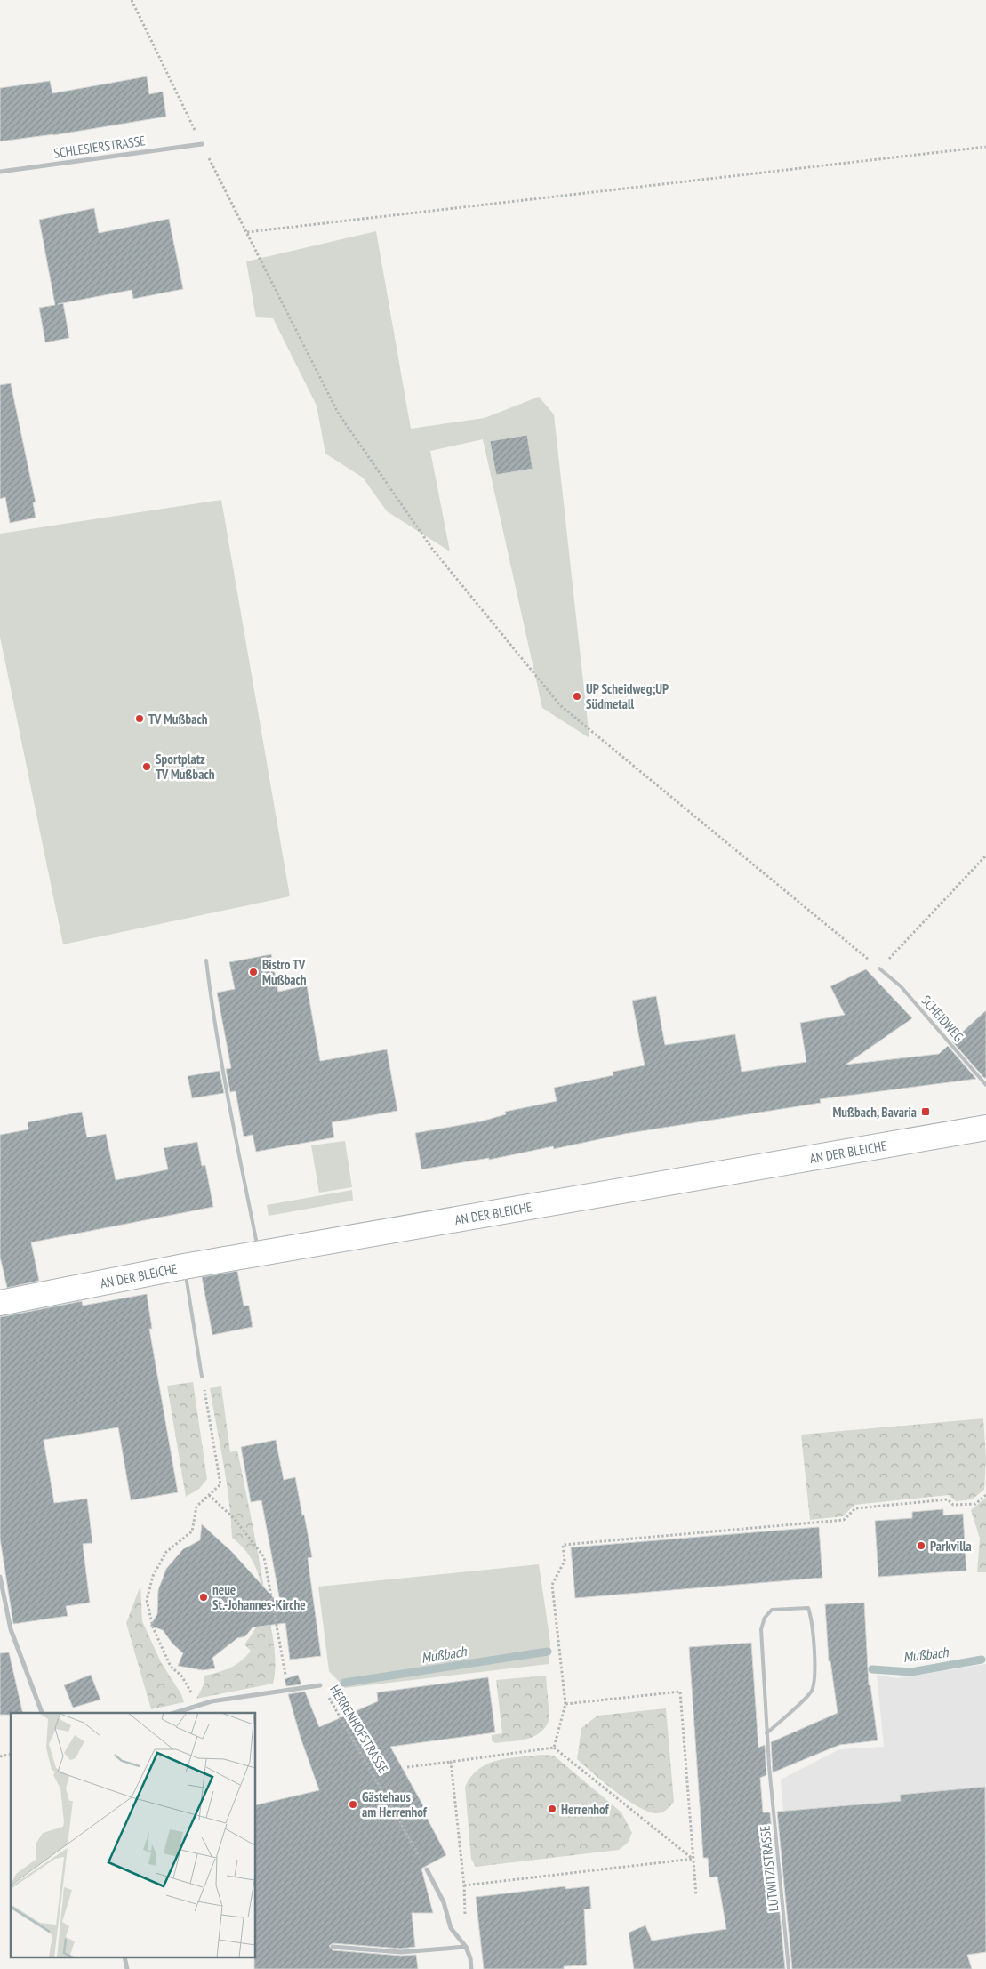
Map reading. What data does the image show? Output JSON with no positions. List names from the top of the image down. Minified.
{"streets":{"main road":["AN DER BLEICHE"],"street":["SCHLESIERSTRASSE","HERRENHOFSTRASSE"],"lane":["SCHEIDWEG","LUTWITZISTRASSE"]},"water":["Mußbach"],"places":{"other":["UP Scheidweg;UP Südmetall","TV Mußbach","Sportplatz TV Mußbach","Bistro TV Mußbach","Parkvilla","neue St.-Johannes-Kirche","Gästehaus am Herrenhof","Herrenhof"],"transit":["Mußbach, Bavaria"]}}
